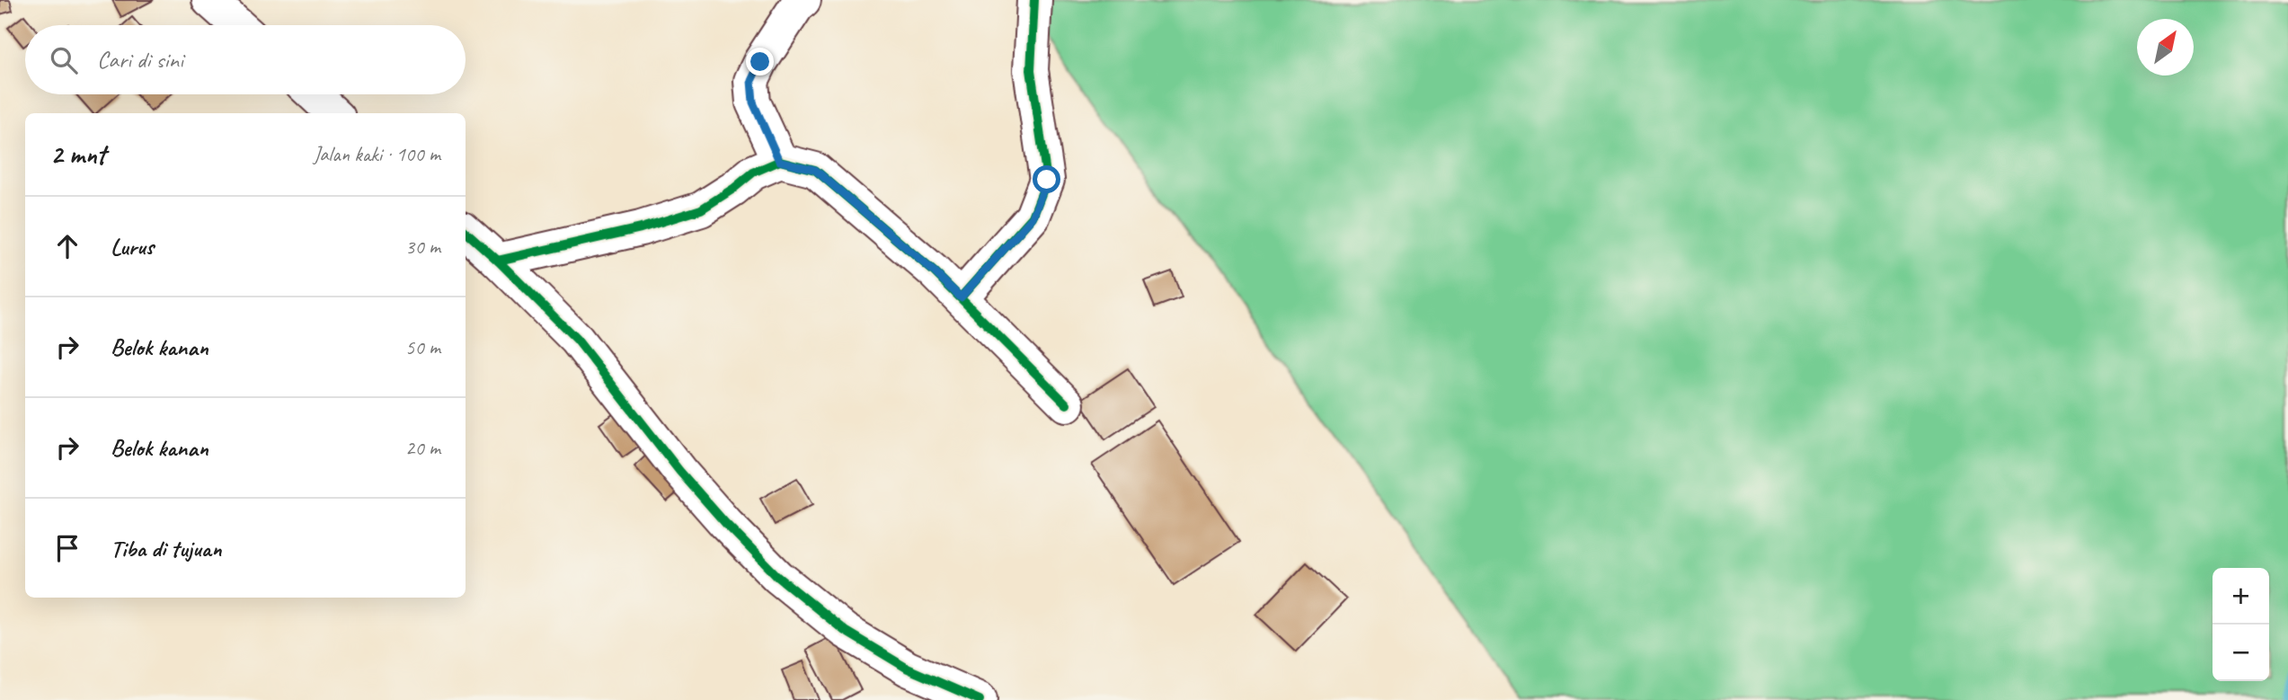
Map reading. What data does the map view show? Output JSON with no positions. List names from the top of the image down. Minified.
{"north":"top right","page":{"search":"Cari di sini","heading":["2 mnt","Jalan kaki · 100 m"],"list":[["Lurus","30 m"],["Belok kanan","50 m"],["Belok kanan","20 m"],"Tiba di tujuan"],"map_buttons":["+","−"]}}
